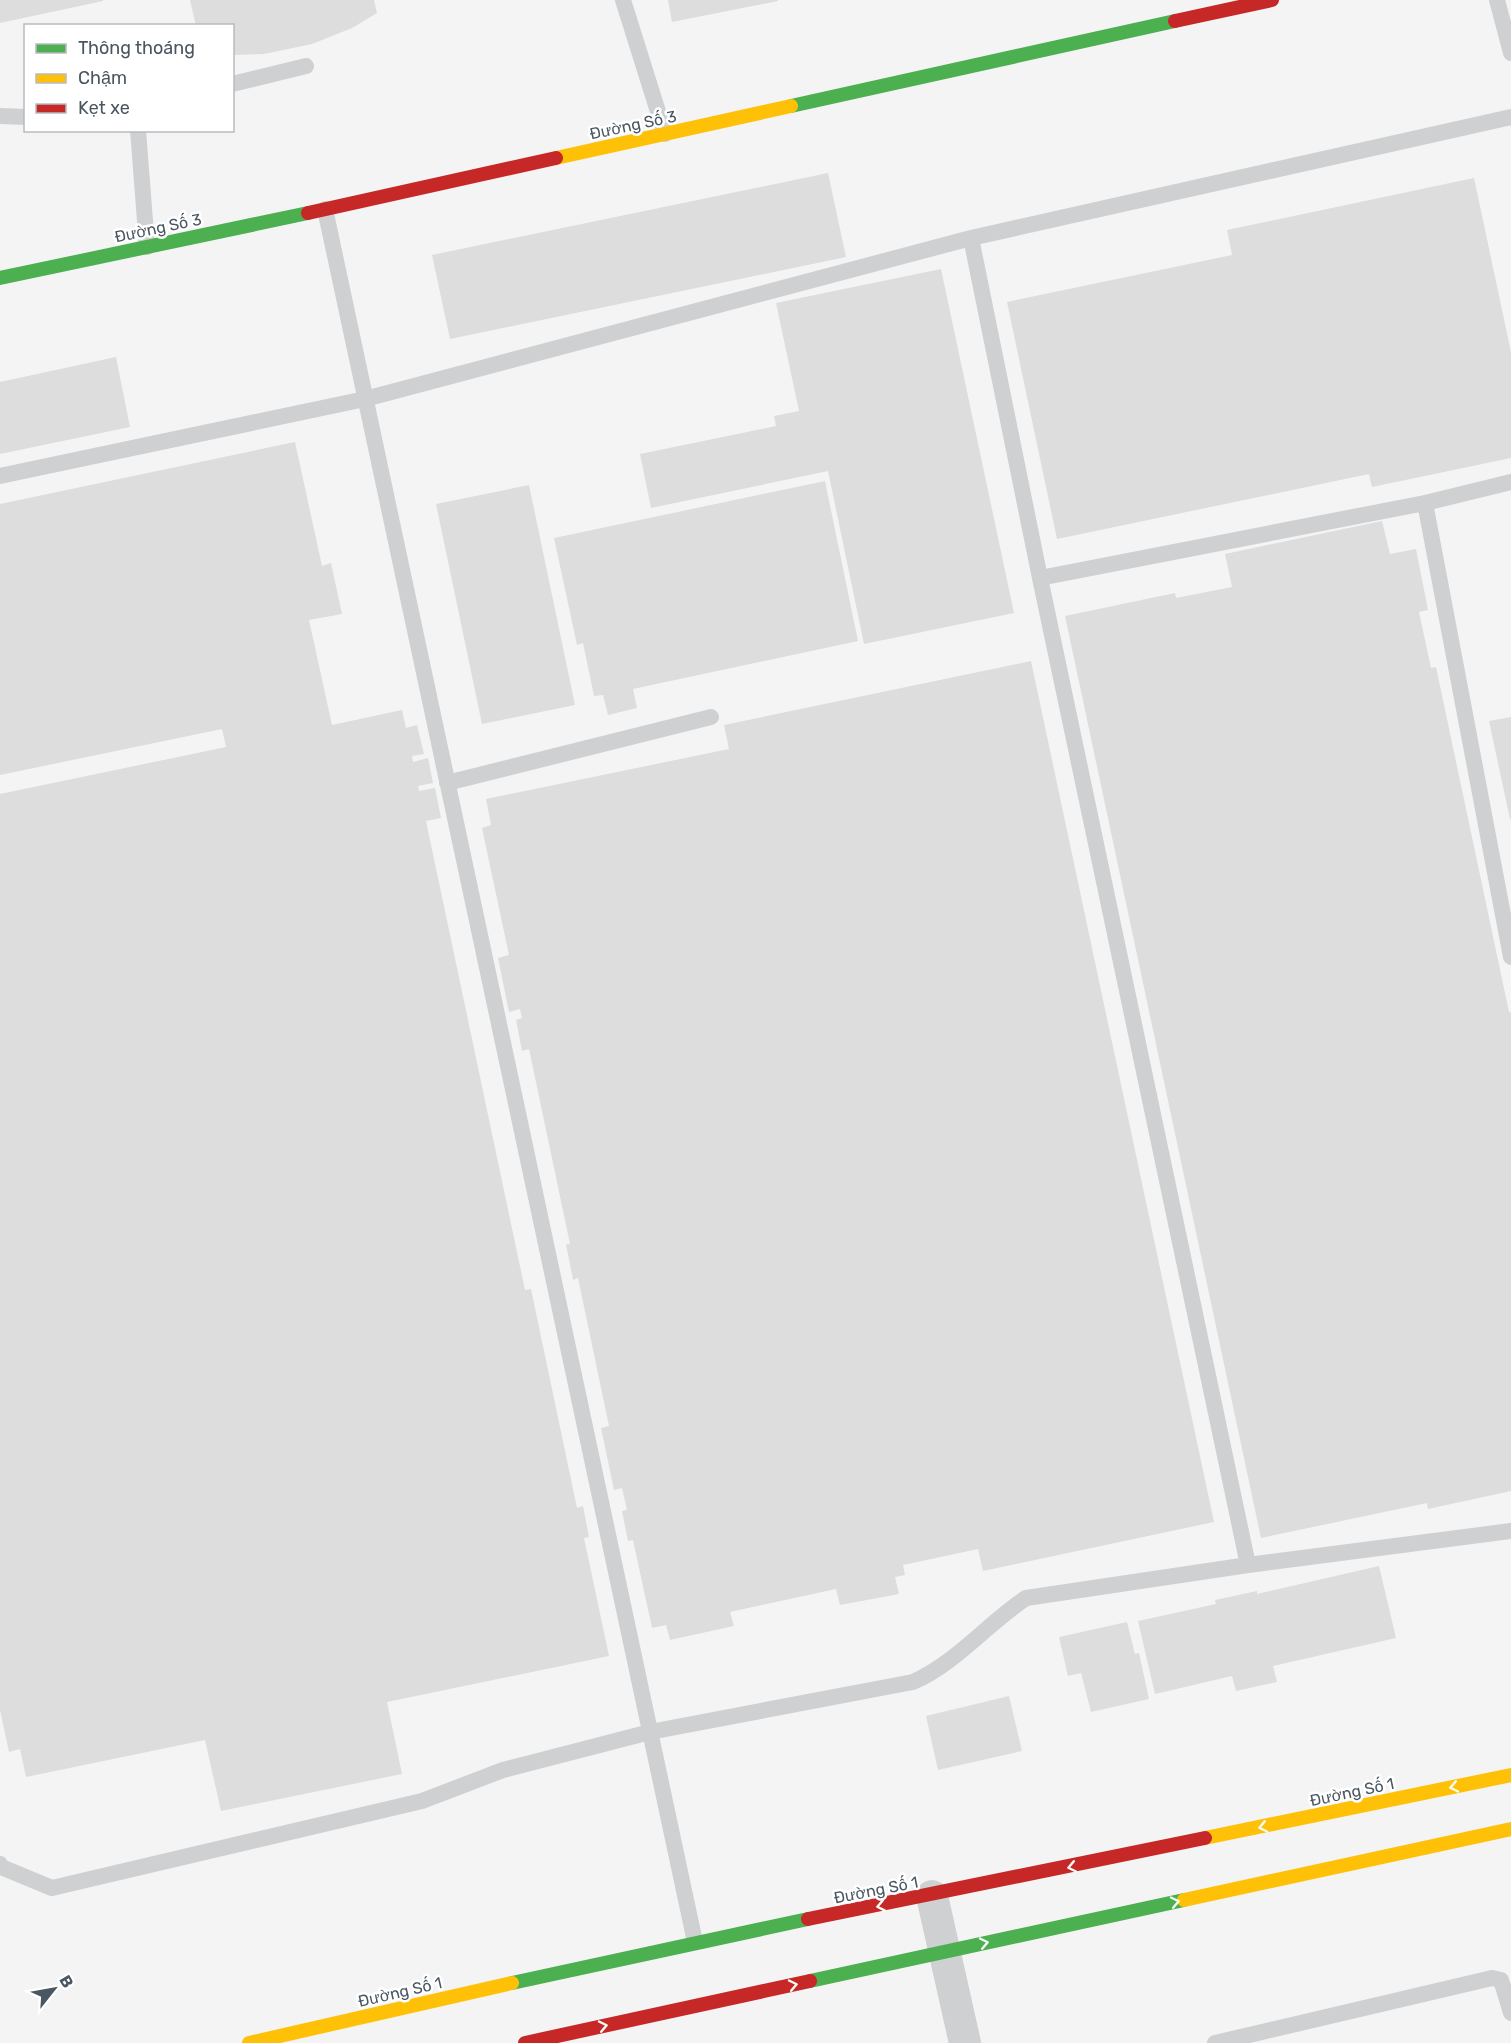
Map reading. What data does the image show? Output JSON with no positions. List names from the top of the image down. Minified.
{"streets":{"street":["Đường Số 3","Đường Số 1"]},"legend":["Thông thoáng","Chậm","Kẹt xe"],"north":"top right"}
